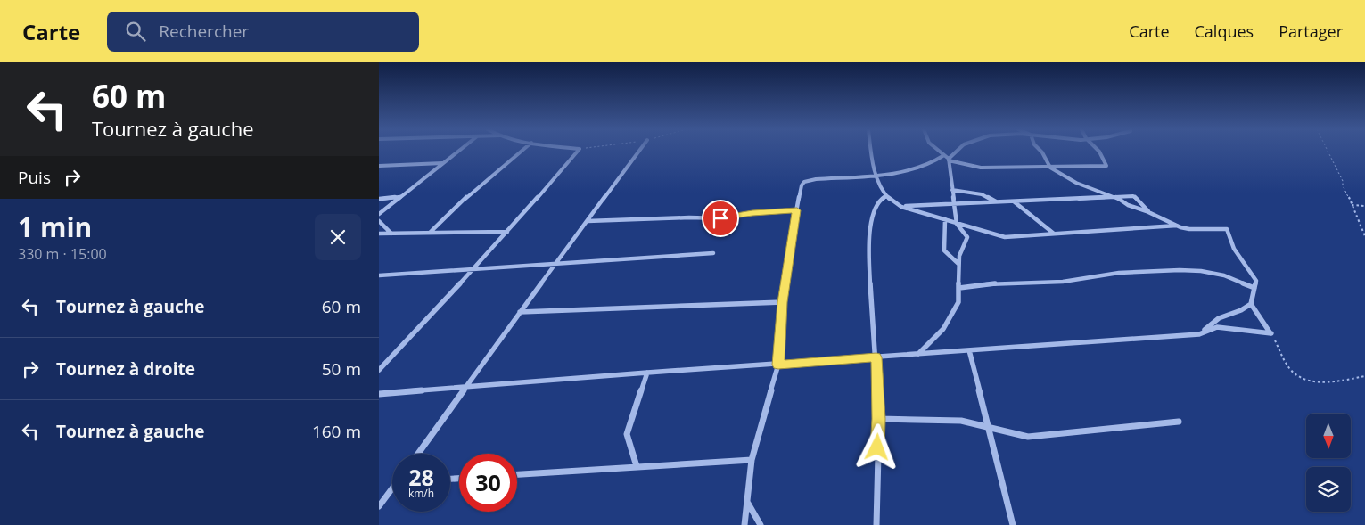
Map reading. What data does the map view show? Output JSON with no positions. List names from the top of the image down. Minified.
{"north":"bottom","page":{"header":"Carte","search":"Rechercher","nav":["Carte","Calques","Partager"],"turn":["60 m","Tournez à gauche"],"then":"Puis","heading":["1 min","330 m · 15:00"],"list":[{"name":"Tournez à gauche","value":"60 m"},{"name":"Tournez à droite","value":"50 m"},{"name":"Tournez à gauche","value":"160 m"}],"speed":"28 km/h","limit":"30"}}
